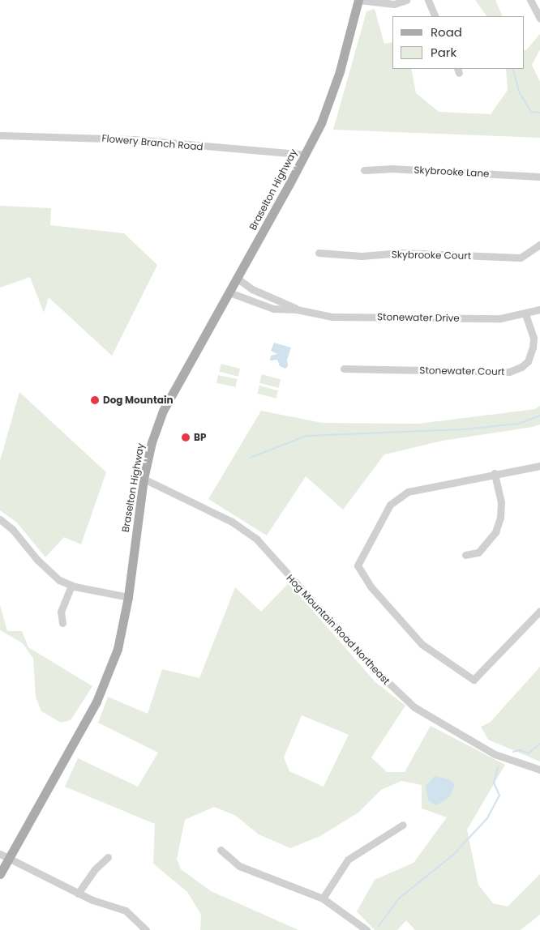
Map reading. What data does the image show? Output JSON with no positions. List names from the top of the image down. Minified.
{"streets":{"main road":["Braselton Highway"],"street":["Flowery Branch Road","Skybrooke Lane","Skybrooke Court","Stonewater Drive","Stonewater Court","Hog Mountain Road Northeast"]},"crossings":[["Flowery Branch Road","Braselton Highway"],["Braselton Highway","Stonewater Drive"],["Braselton Highway","Hog Mountain Road Northeast"],["Stonewater Drive","Stonewater Court"]],"places":["Dog Mountain","BP"],"legend":["Road","Park"]}
